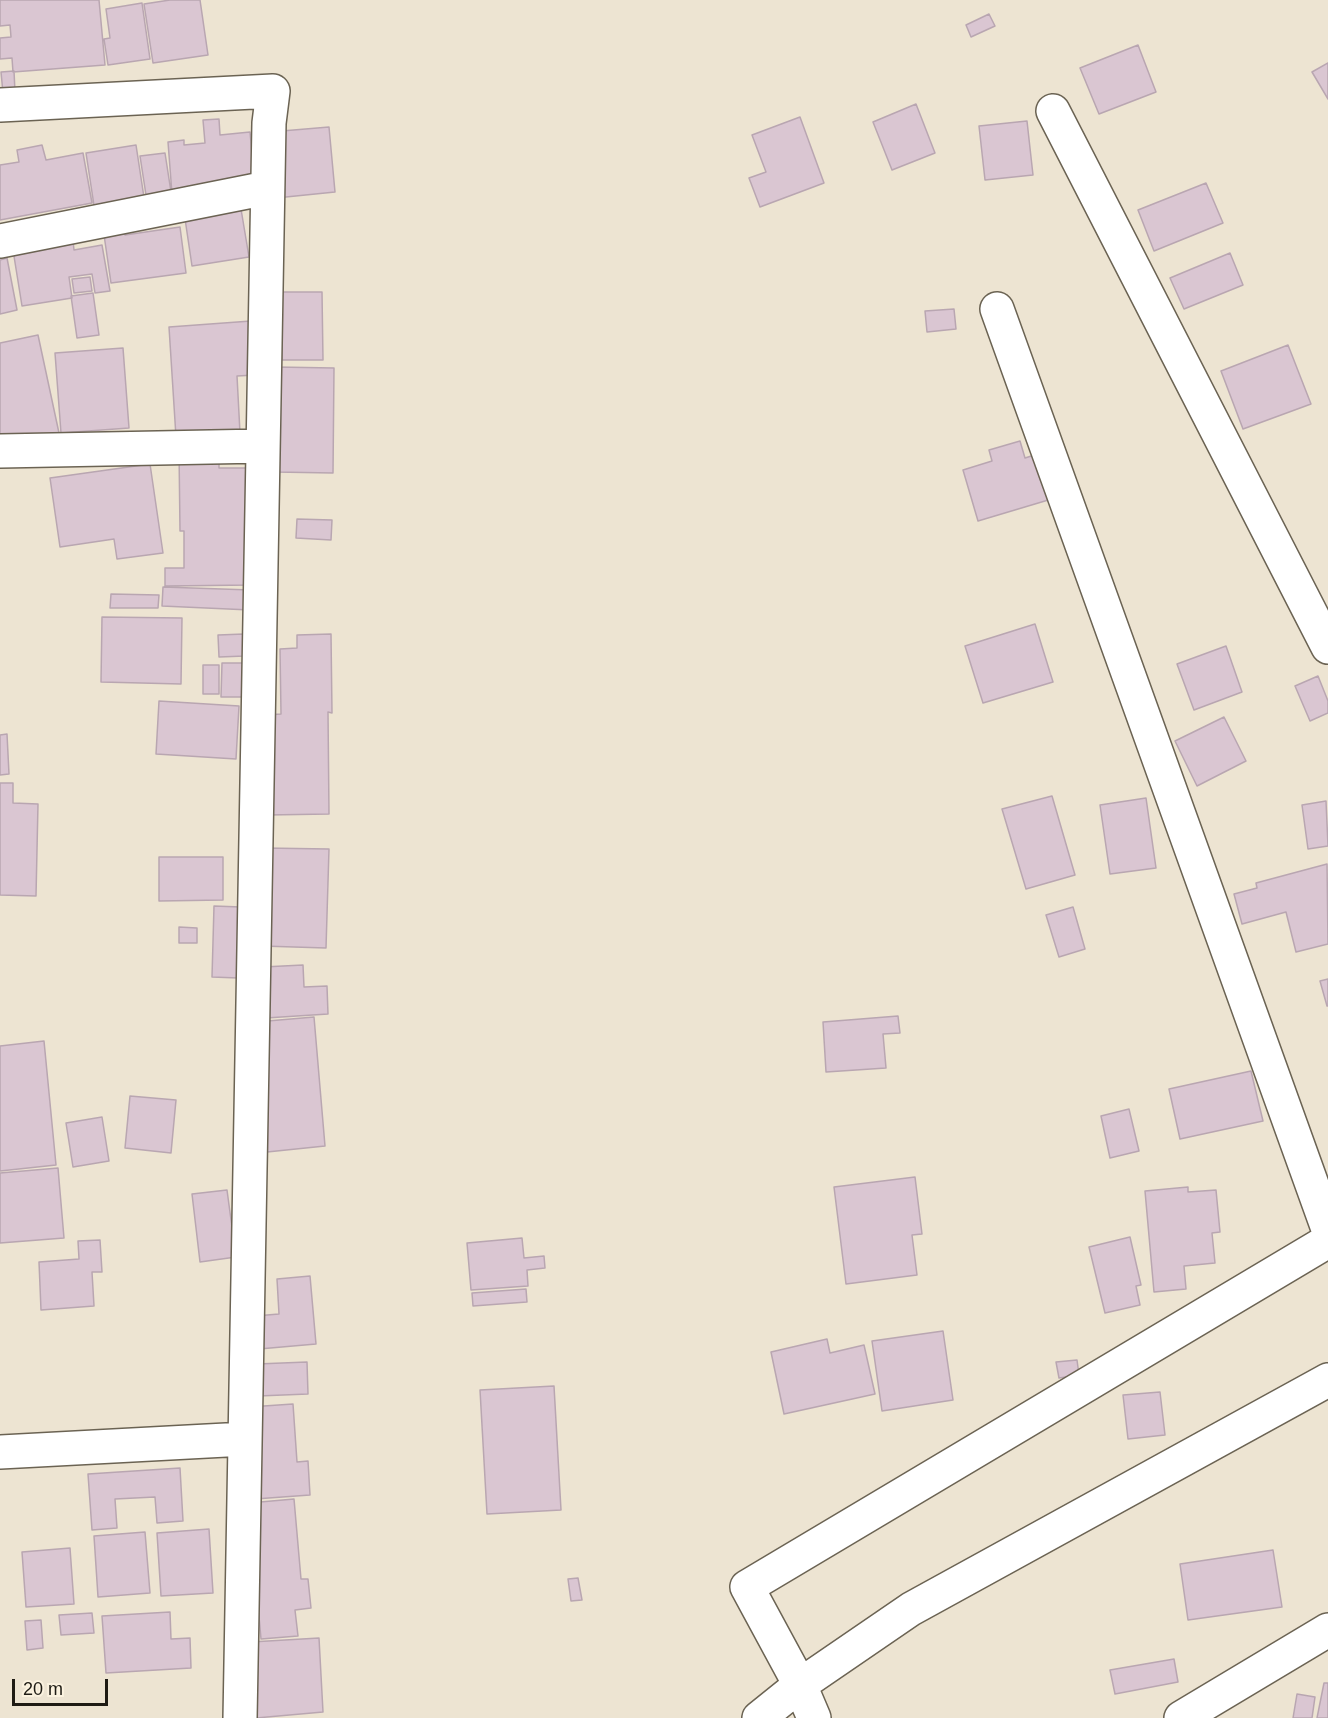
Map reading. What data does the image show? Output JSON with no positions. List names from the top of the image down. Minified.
{"scale_bar":"20 m"}
